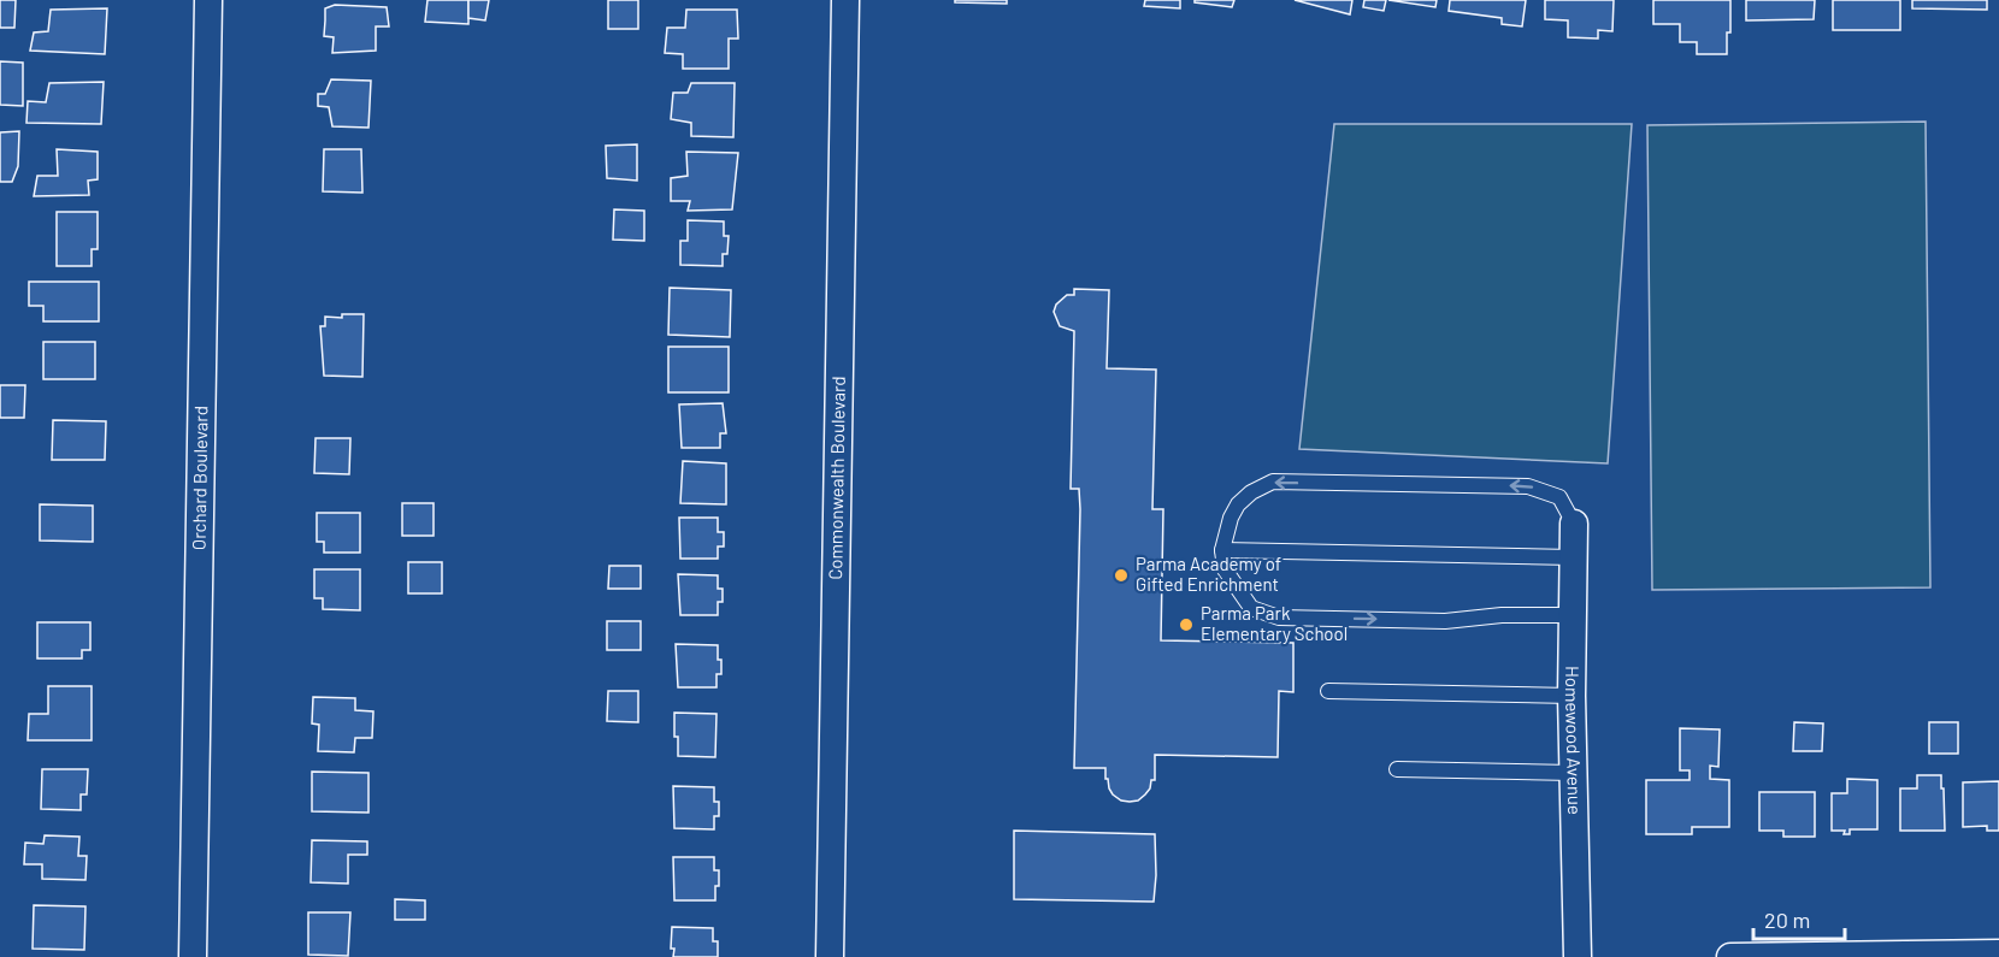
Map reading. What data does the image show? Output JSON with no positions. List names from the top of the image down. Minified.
{"streets":{"street":["Orchard Boulevard","Commonwealth Boulevard","Homewood Avenue"]},"places":["Parma Academy of Gifted Enrichment","Parma Park Elementary School"],"scale_bar":"20 m"}
